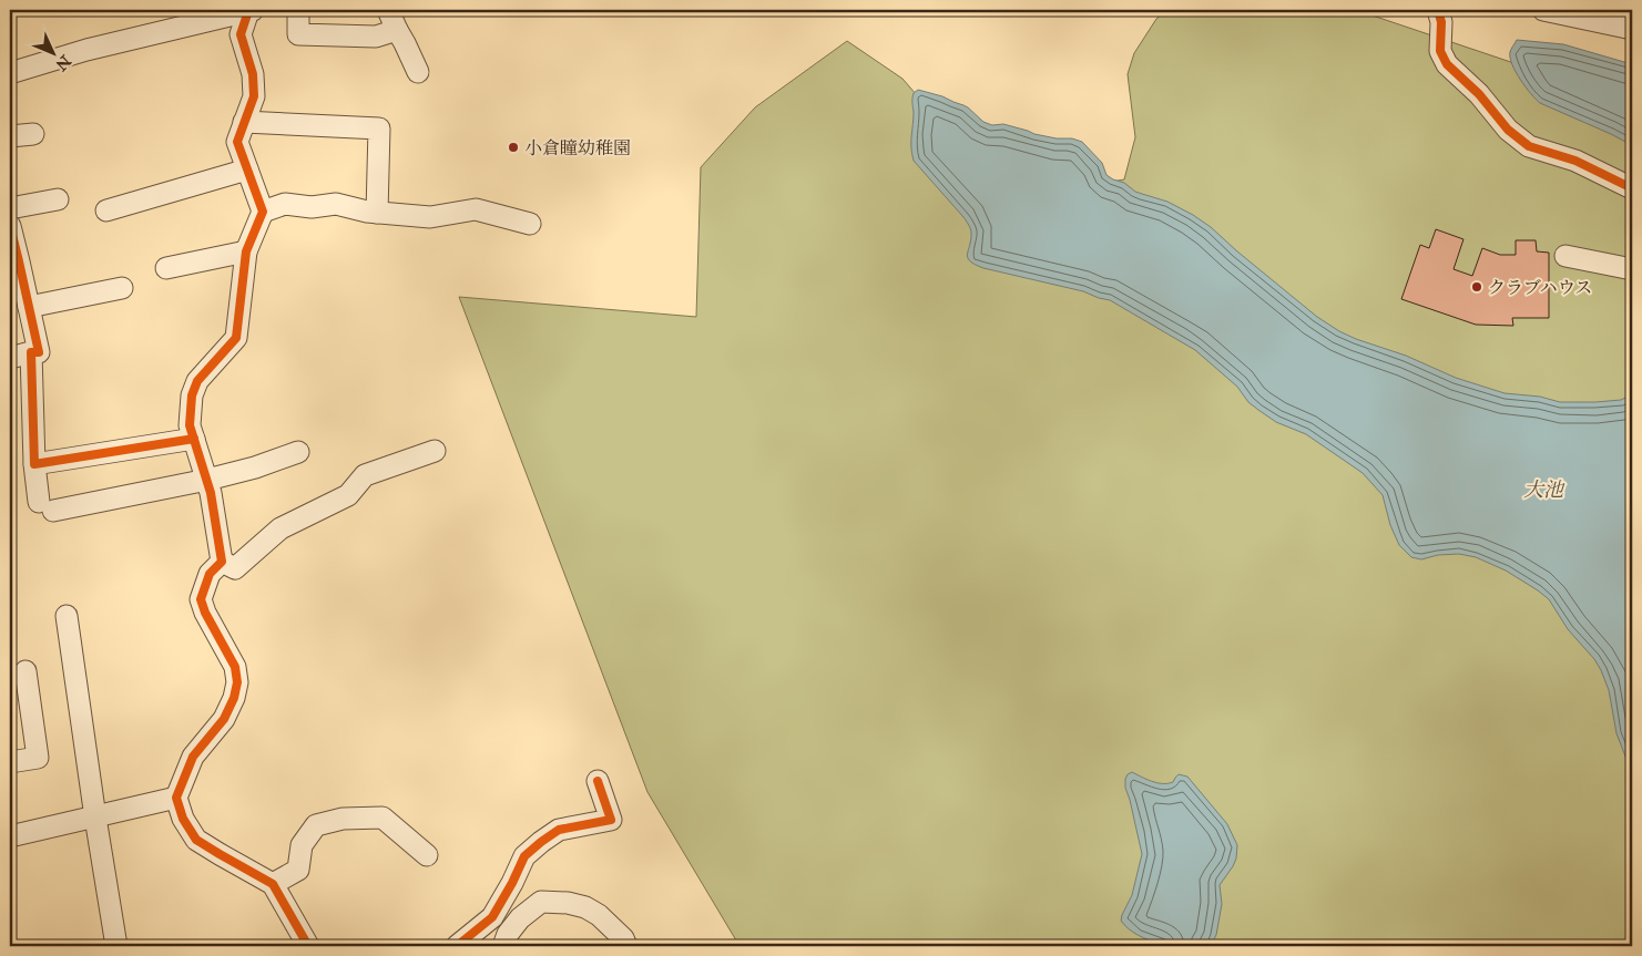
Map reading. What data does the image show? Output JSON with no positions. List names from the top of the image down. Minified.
{"water":["大池"],"places":["小倉瞳幼稚園","クラブハウス"],"north":"bottom right"}
